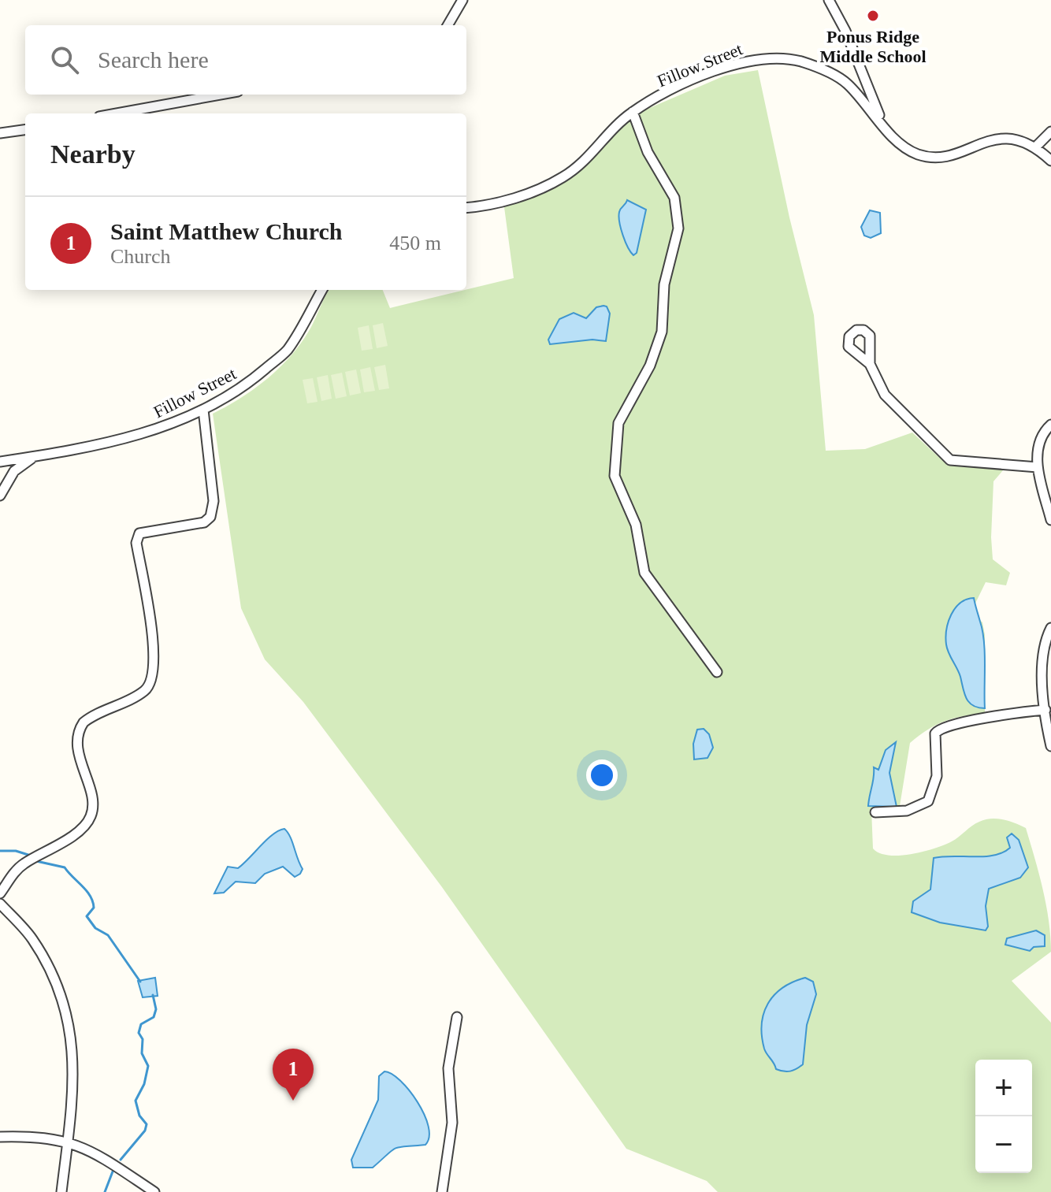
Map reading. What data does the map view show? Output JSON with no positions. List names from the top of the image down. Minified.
{"streets":{"street":["Fillow Street"]},"places":["Ponus Ridge Middle School"],"page":{"search":"Search here","heading":"Nearby","list":[{"mark":"1","name":"Saint Matthew Church","note":"Church","value":"450 m"}],"pins":"1","map_buttons":["+","−"]}}
